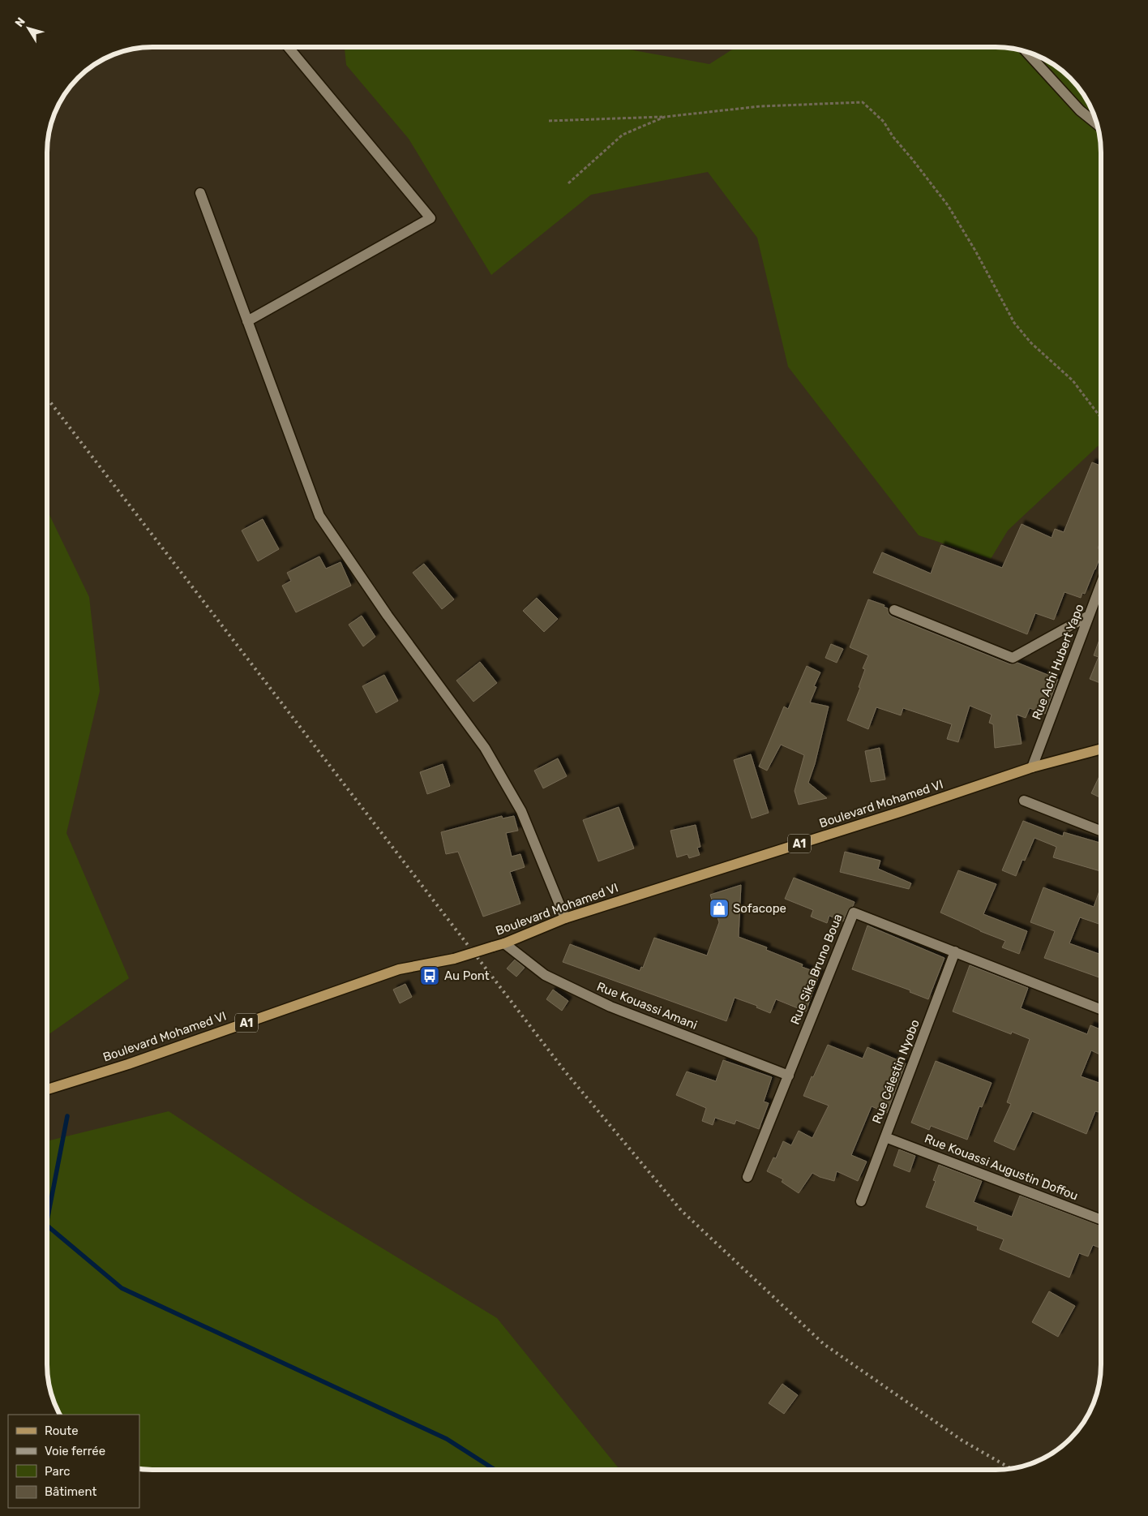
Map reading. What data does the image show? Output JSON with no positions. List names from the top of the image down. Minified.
{"streets":{"main road":["Boulevard Mohamed VI","A1"],"street":["Rue Achi Hubert Yapo","Rue Sika Bruno Boua","Rue Kouassi Amani","Rue Célestin Nyobo","Rue Kouassi Augustin Doffou"]},"crossings":[["Rue Achi Hubert Yapo","Boulevard Mohamed VI"],["Boulevard Mohamed VI","Rue Kouassi Amani"],["Rue Sika Bruno Boua","Rue Kouassi Amani"],["Rue Sika Bruno Boua","Rue Célestin Nyobo"],["Rue Célestin Nyobo","Rue Kouassi Augustin Doffou"]],"places":{"shop":["Sofacope"],"bus stop":["Au Pont"]},"legend":["Route","Voie ferrée","Parc","Bâtiment"],"north":"top left"}
